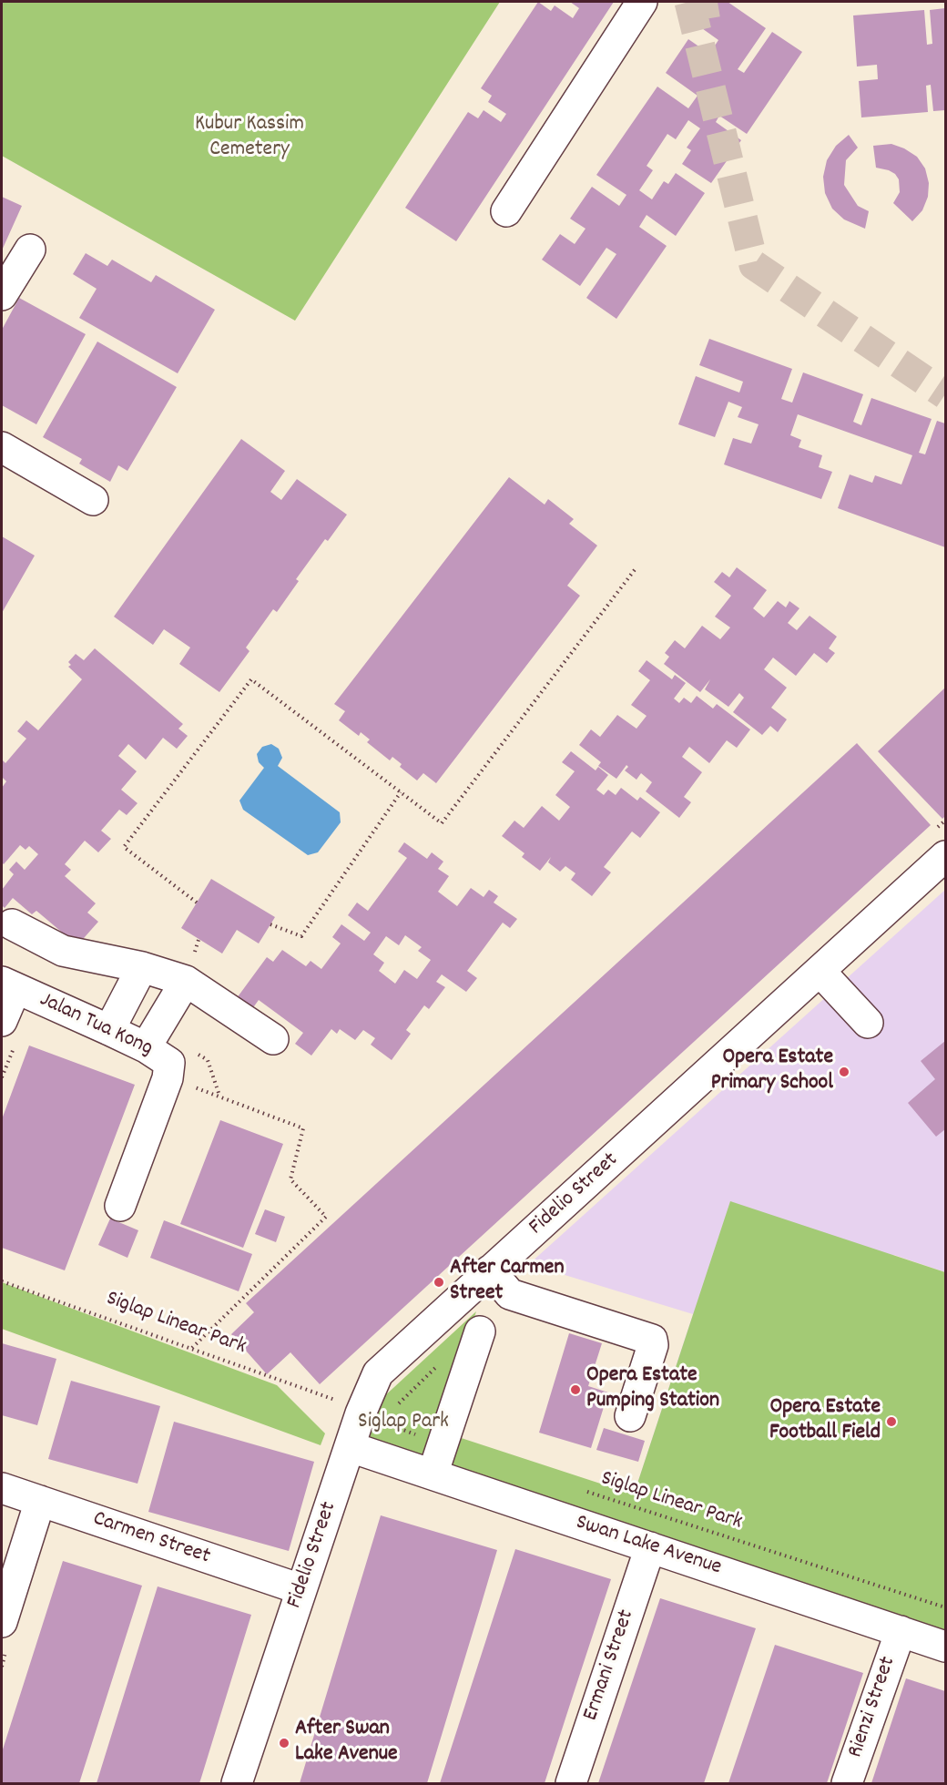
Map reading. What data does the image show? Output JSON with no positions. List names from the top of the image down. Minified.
{"streets":{"street":["Jalan Tua Kong","Fidelio Street","Carmen Street","Swan Lake Avenue","Ermani Street","Rienzi Street"],"path":["Siglap Linear Park"]},"crossings":[["Fidelio Street","Carmen Street"],["Fidelio Street","Swan Lake Avenue"],["Swan Lake Avenue","Ermani Street"],["Swan Lake Avenue","Rienzi Street"]],"parks":["Kubur Kassim Cemetery","Siglap Park"],"places":["Opera Estate Primary School","After Carmen Street","Opera Estate Pumping Station","Opera Estate Football Field","After Swan Lake Avenue"]}
